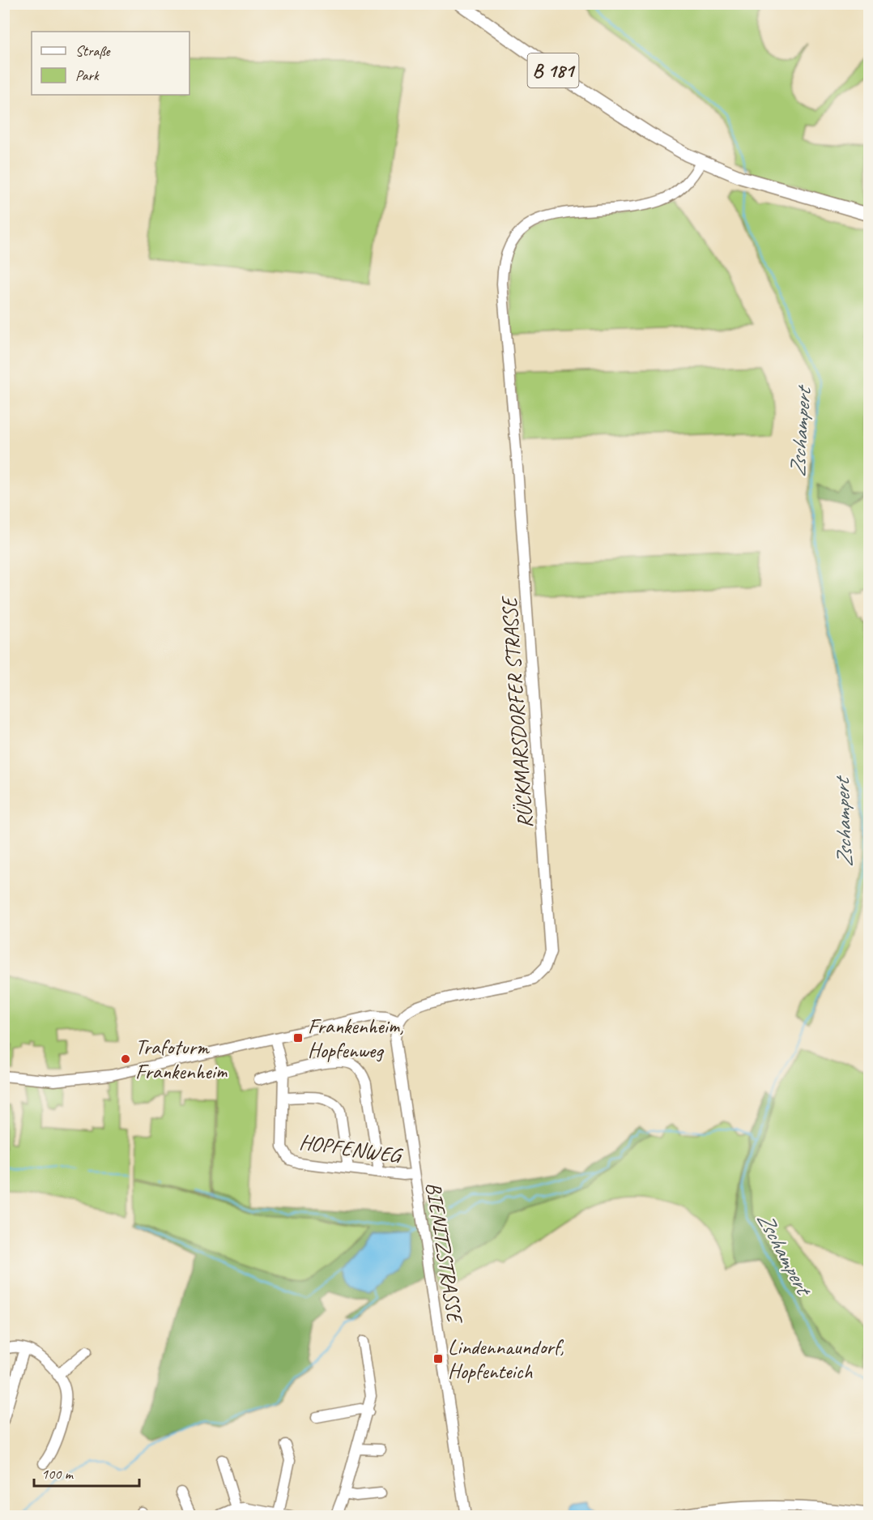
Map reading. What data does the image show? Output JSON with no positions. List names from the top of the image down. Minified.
{"streets":{"main road":["B 181"],"street":["RÜCKMARSDORFER STRASSE","HOPFENWEG","BIENITZSTRASSE"]},"crossings":[["B 181","RÜCKMARSDORFER STRASSE"],["RÜCKMARSDORFER STRASSE","BIENITZSTRASSE"],["HOPFENWEG","BIENITZSTRASSE"]],"water":["Zschampert"],"places":{"transit":["Frankenheim, Hopfenweg","Lindennaundorf, Hopfenteich"],"other":["Trafoturm Frankenheim"]},"legend":["Straße","Park"],"scale_bar":"100 m"}
